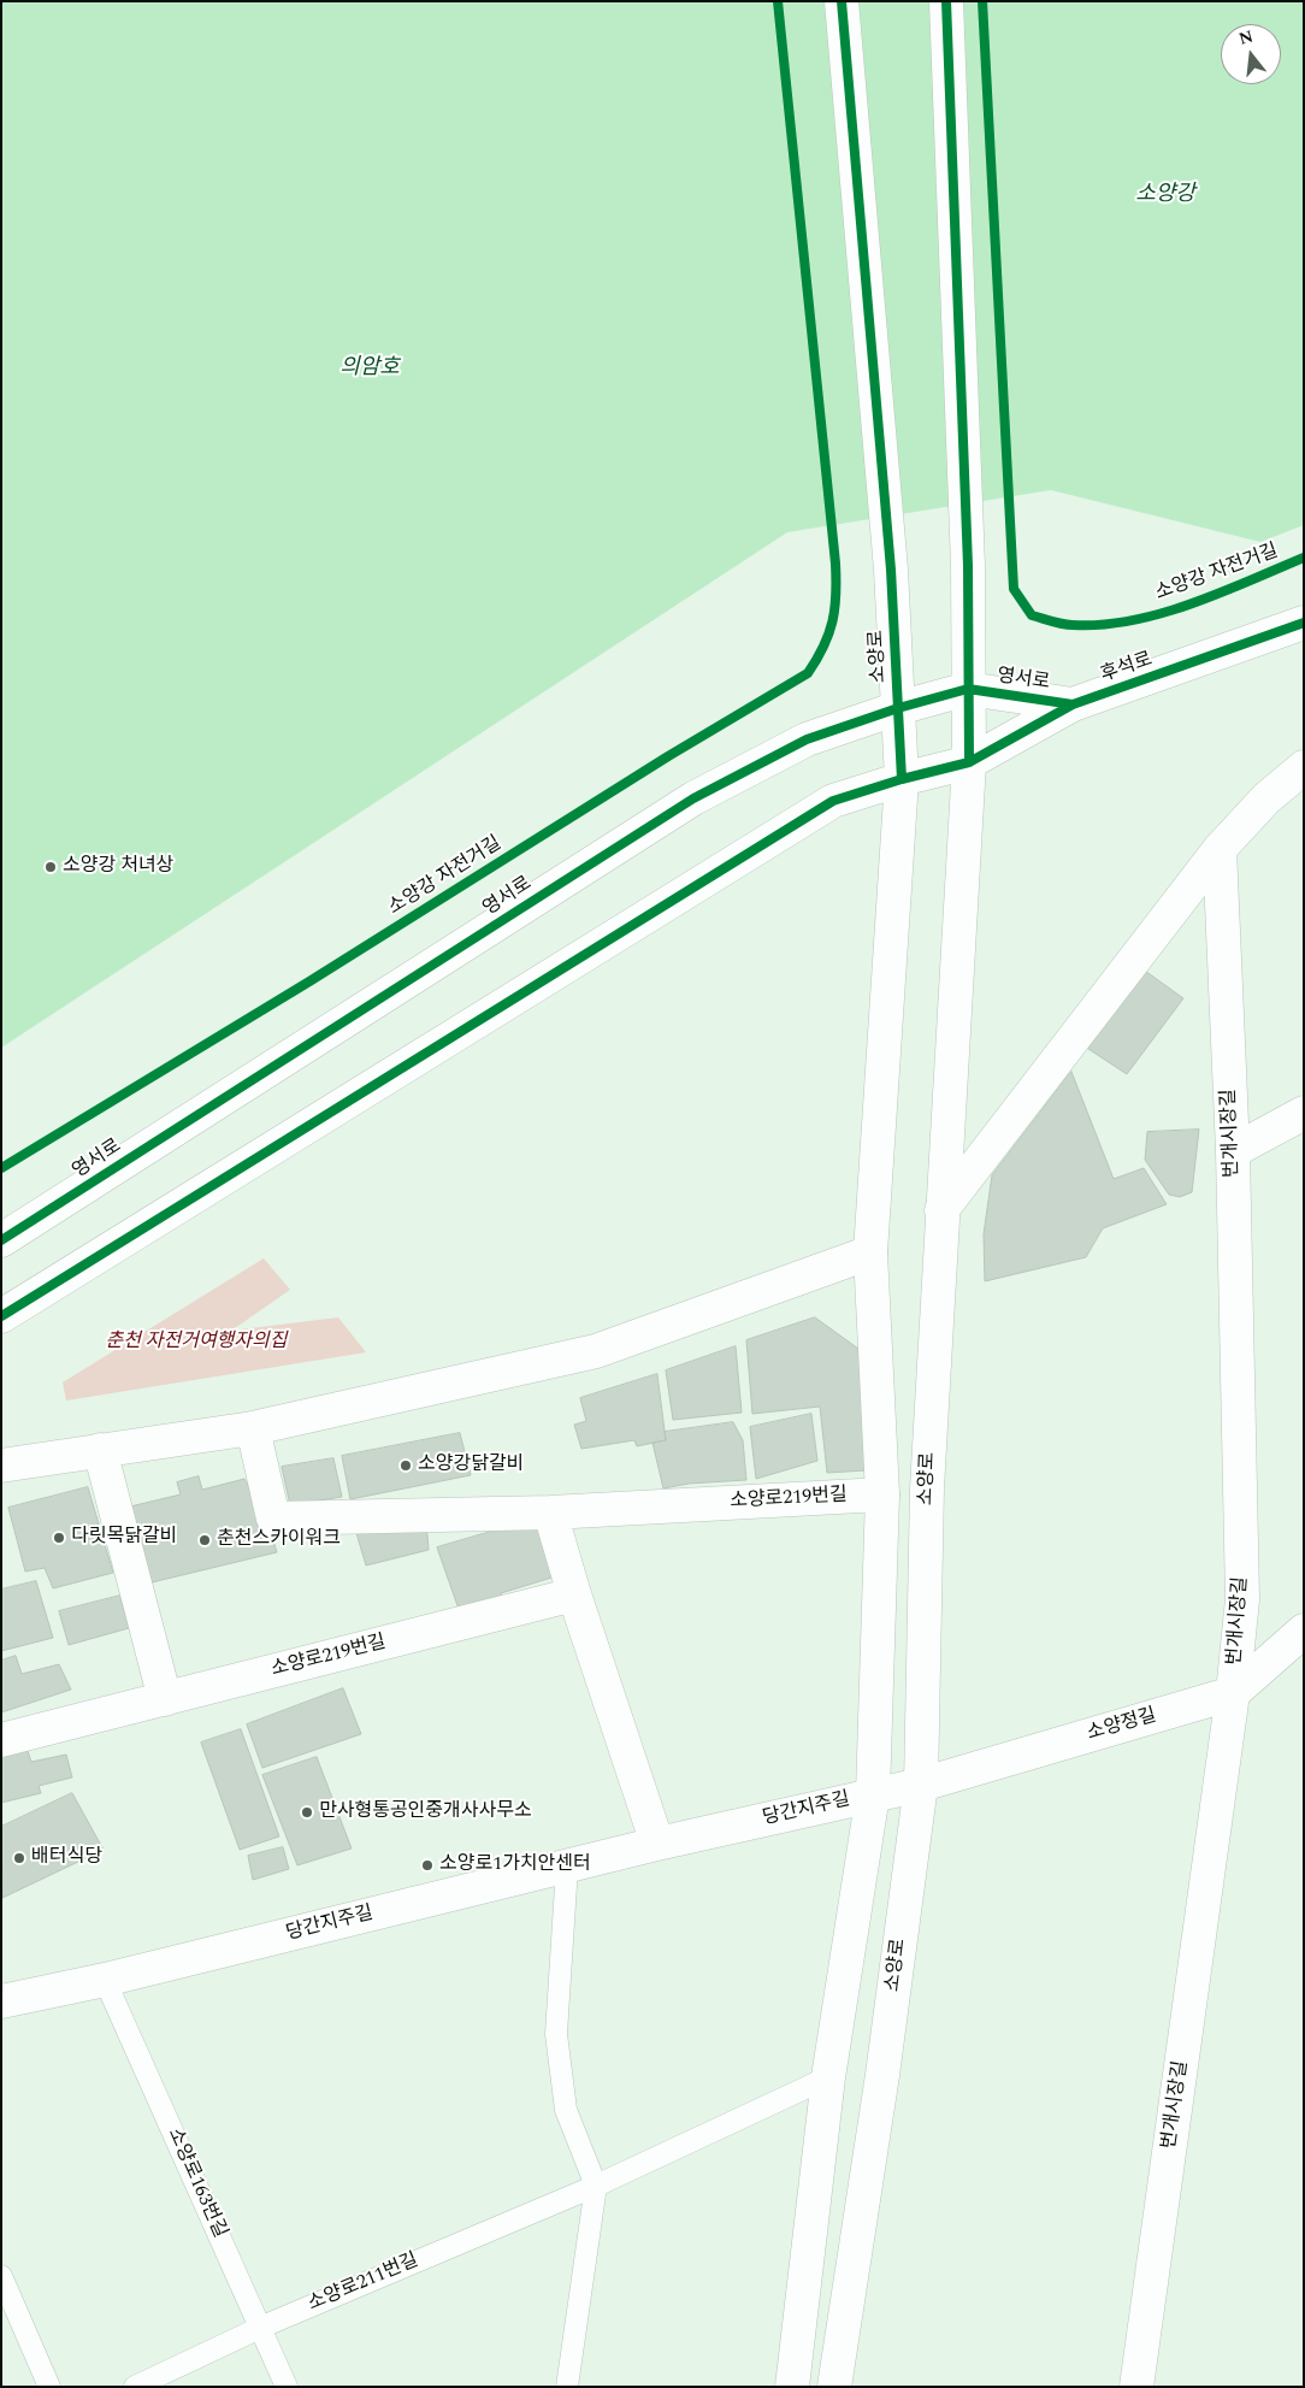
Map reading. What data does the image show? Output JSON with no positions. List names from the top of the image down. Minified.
{"streets":{"street":["소양로","후석로","영서로","번개시장길","소양로219번길","소양정길","당간지주길"],"lane":["소양로163번길","소양로211번길"],"cycle path":["소양강 자전거길"]},"crossings":[["소양로","후석로"],["소양로","영서로"],["소양로","소양로219번길"],["소양로","소양정길"],["소양로","당간지주길"],["소양로","소양로211번길"],["후석로","영서로"],["번개시장길","소양정길"],["소양정길","당간지주길"],["당간지주길","소양로163번길"],["소양로163번길","소양로211번길"]],"water":["소양강","의암호"],"parks":["춘천 자전거여행자의집"],"places":["소양강 처녀상","소양강닭갈비","다릿목닭갈비","춘천스카이워크","만사형통공인중개사사무소","배터식당","소양로1가치안센터"],"north":"top"}
